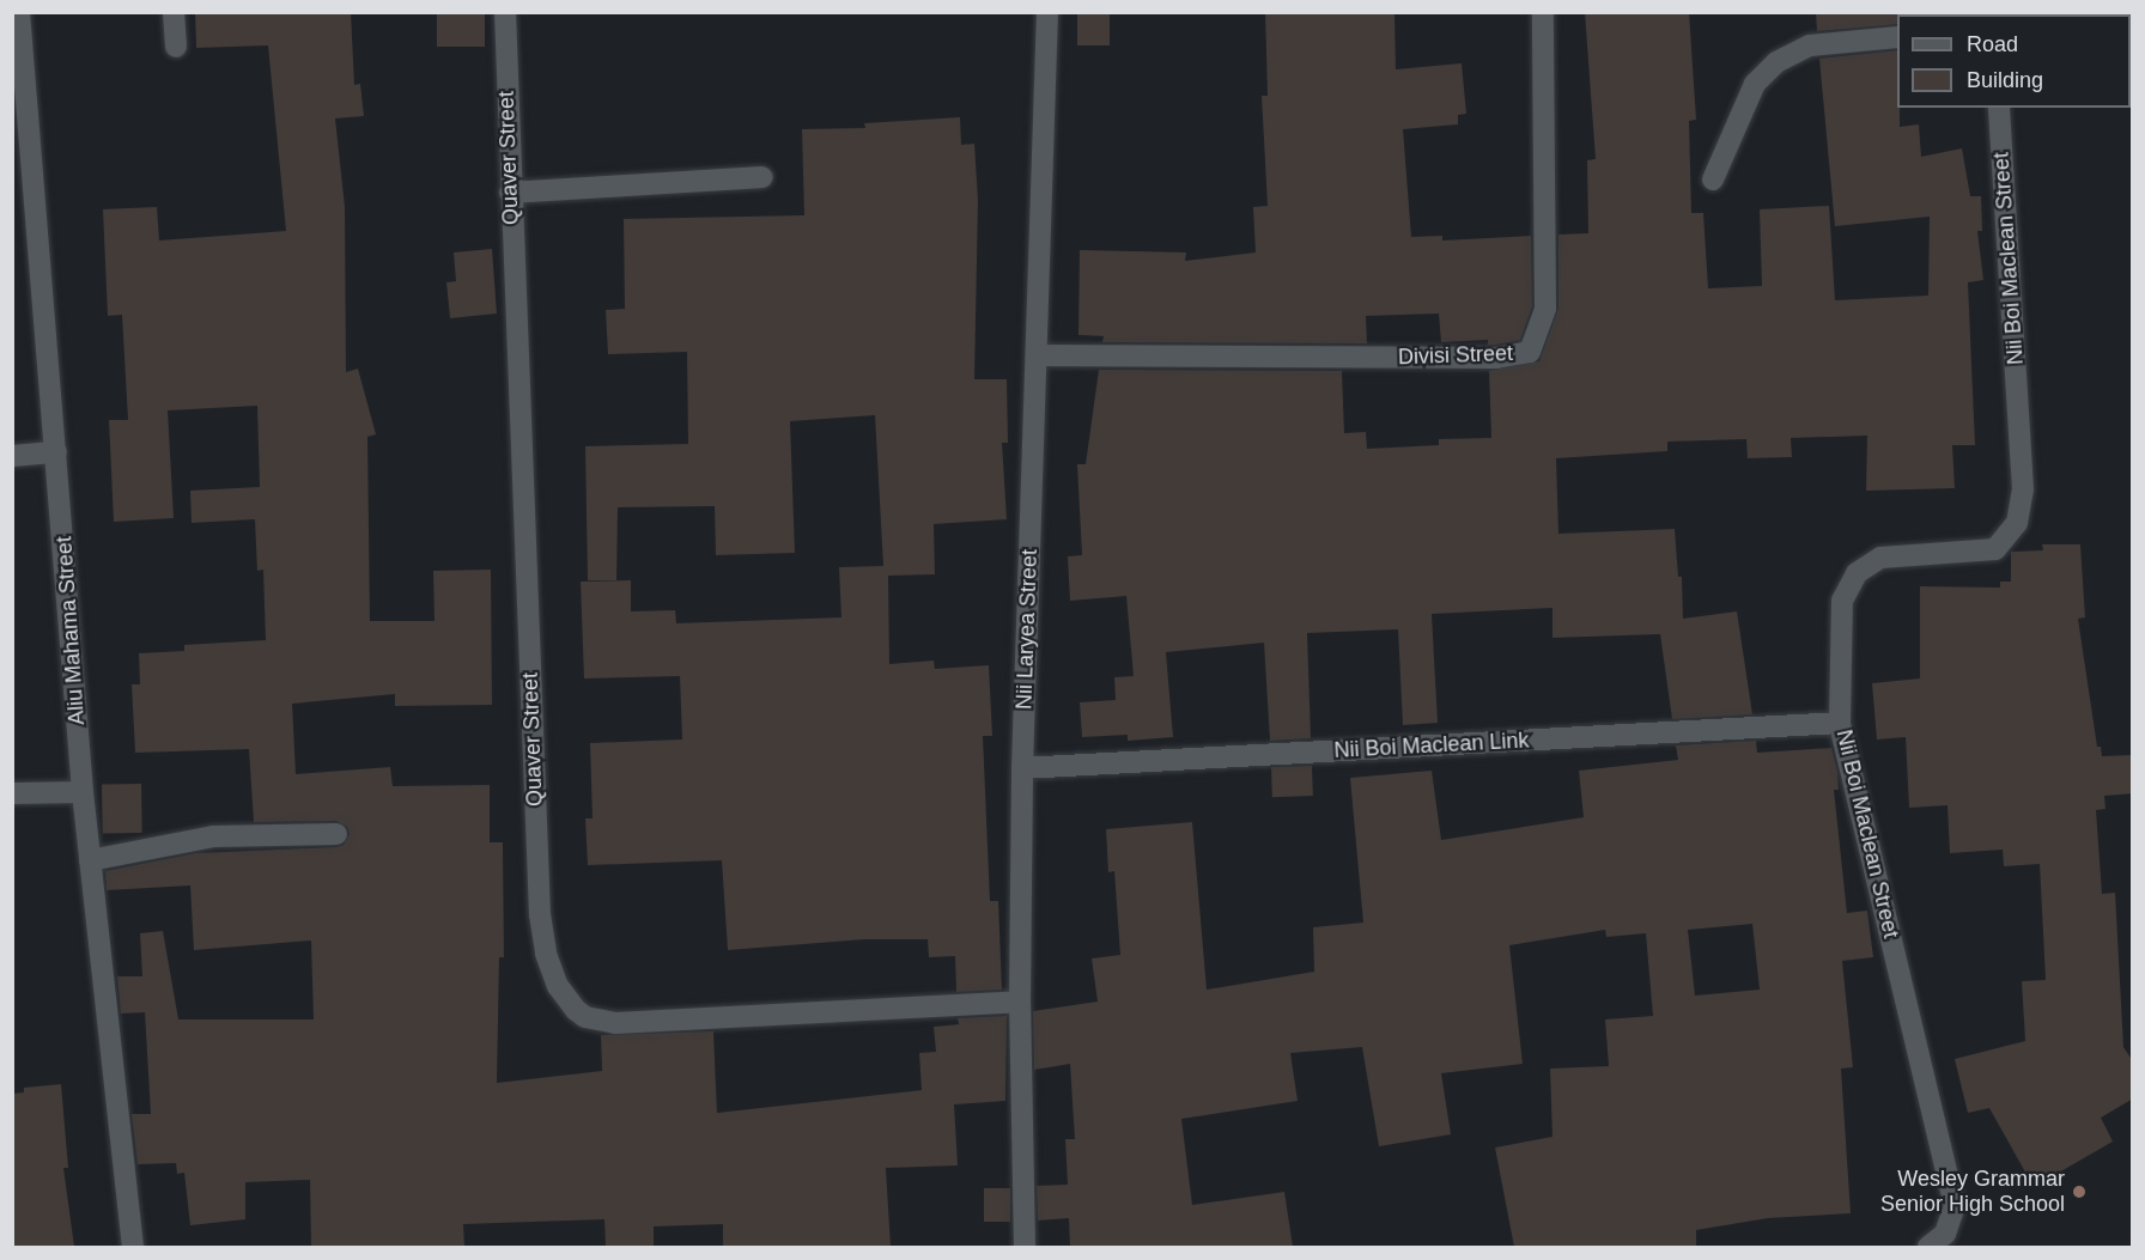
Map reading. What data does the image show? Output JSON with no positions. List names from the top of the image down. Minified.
{"streets":{"street":["Quaver Street","Nii Boi Maclean Street","Divisi Street","Nii Laryea Street","Aliu Mahama Street","Nii Boi Maclean Link"]},"crossings":[["Quaver Street","Nii Laryea Street"],["Nii Boi Maclean Street","Nii Boi Maclean Link"],["Divisi Street","Nii Laryea Street"],["Nii Laryea Street","Nii Boi Maclean Link"]],"places":["Wesley Grammar Senior High School"],"legend":["Road","Building"]}
